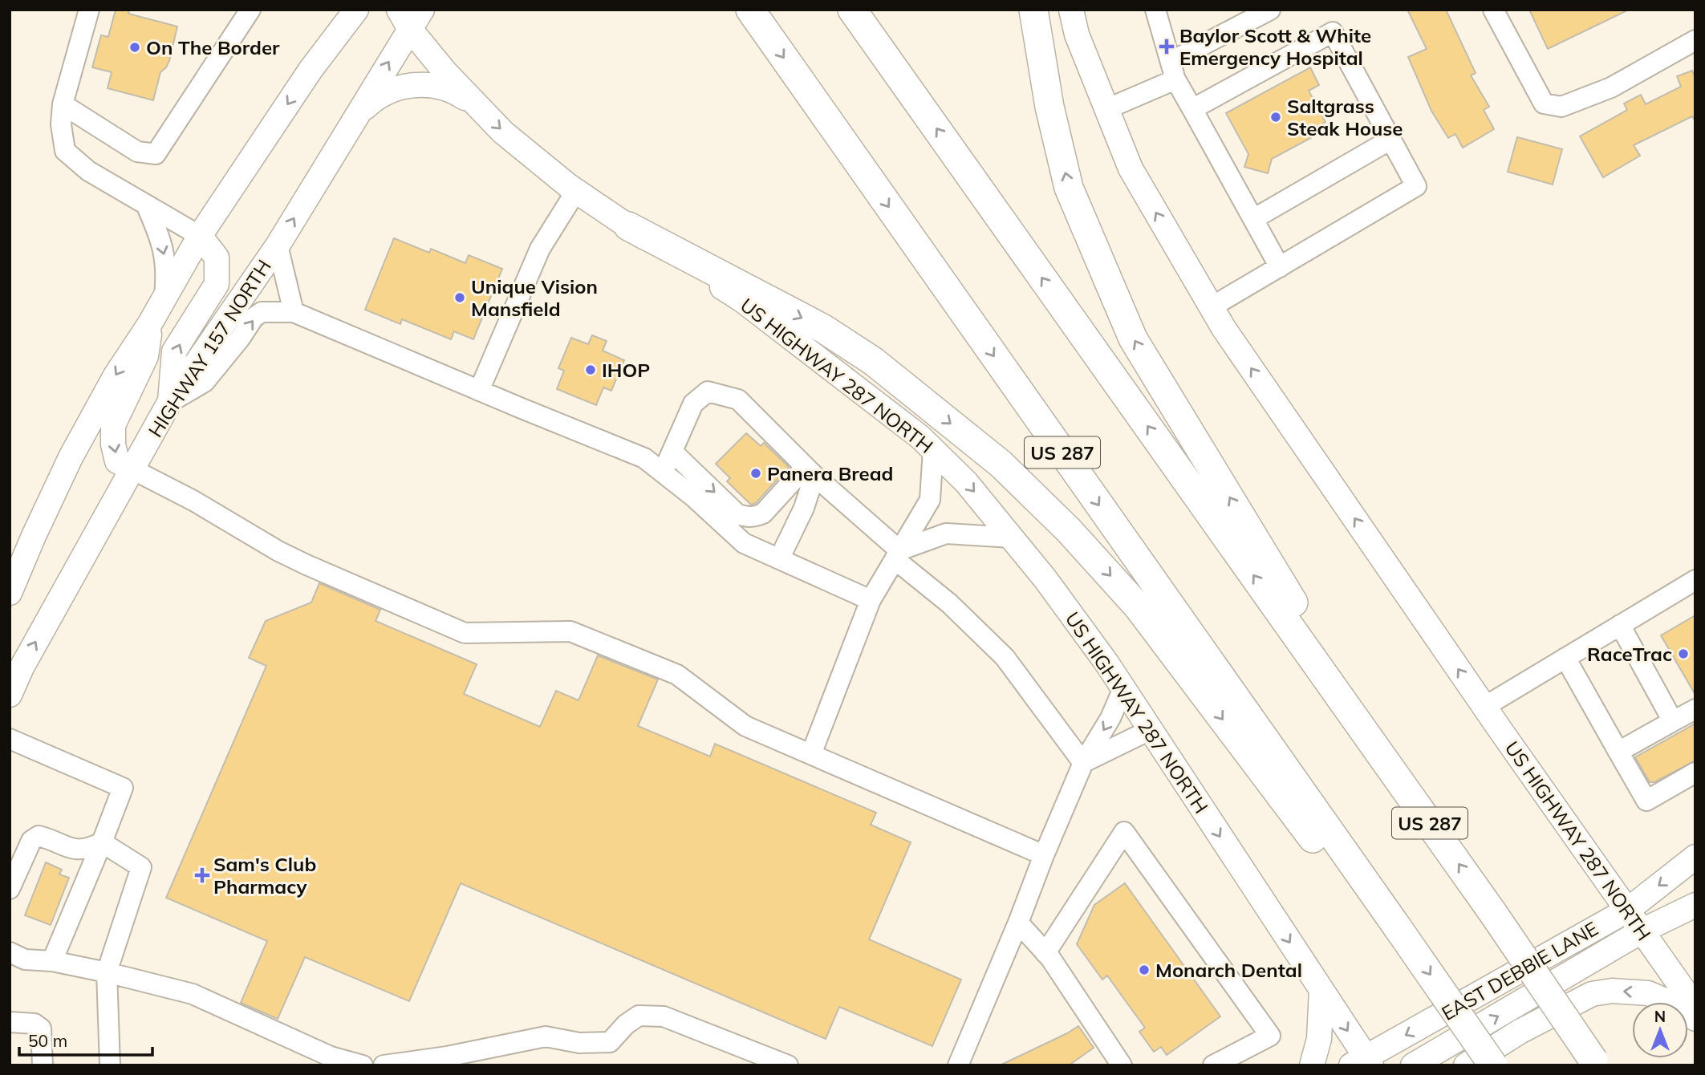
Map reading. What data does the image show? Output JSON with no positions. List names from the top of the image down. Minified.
{"streets":{"highway":["US 287"],"main road":["HIGHWAY 157 NORTH","US HIGHWAY 287 NORTH","EAST DEBBIE LANE"]},"crossings":[["HIGHWAY 157 NORTH","US HIGHWAY 287 NORTH"],["US HIGHWAY 287 NORTH","EAST DEBBIE LANE"]],"places":{"health":["Baylor Scott & White Emergency Hospital","Sam's Club Pharmacy"],"other":["On The Border","Saltgrass Steak House","Unique Vision Mansfield","IHOP","Panera Bread","RaceTrac","Monarch Dental"]},"scale_bar":"50 m","north":"top"}
